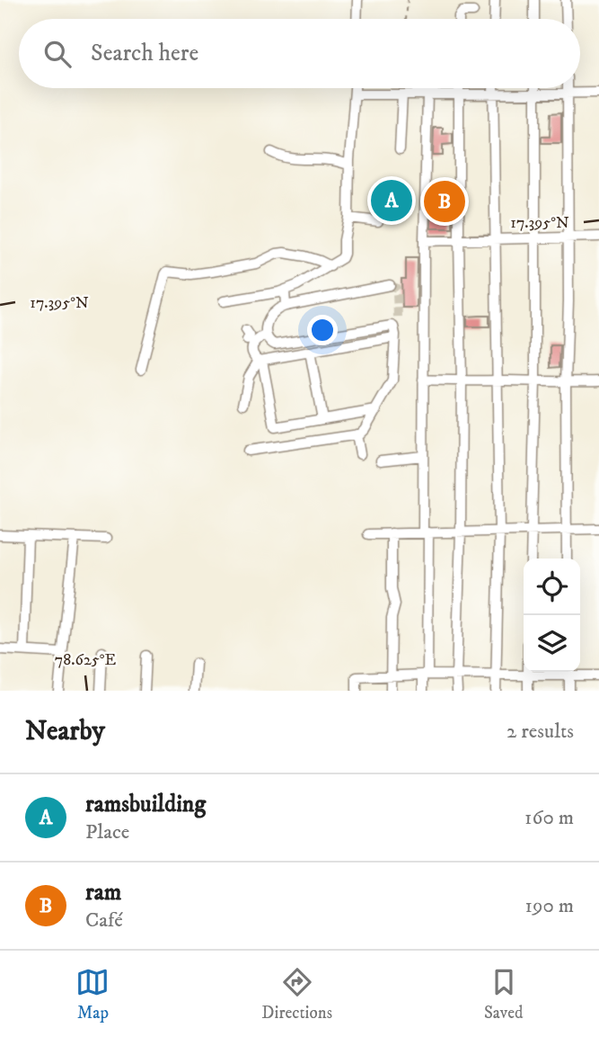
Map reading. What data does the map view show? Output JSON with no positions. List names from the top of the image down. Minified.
{"page":{"search":"Search here","pins":["A","B"],"heading":["Nearby","2 results"],"list":[{"mark":"A","name":"ramsbuilding","note":"Place","value":"160 m"},{"mark":"B","name":"ram","note":"Café","value":"190 m"}],"nav":["Map","Directions","Saved"]},"coordinates":["17.395°N","78.625°E"]}
